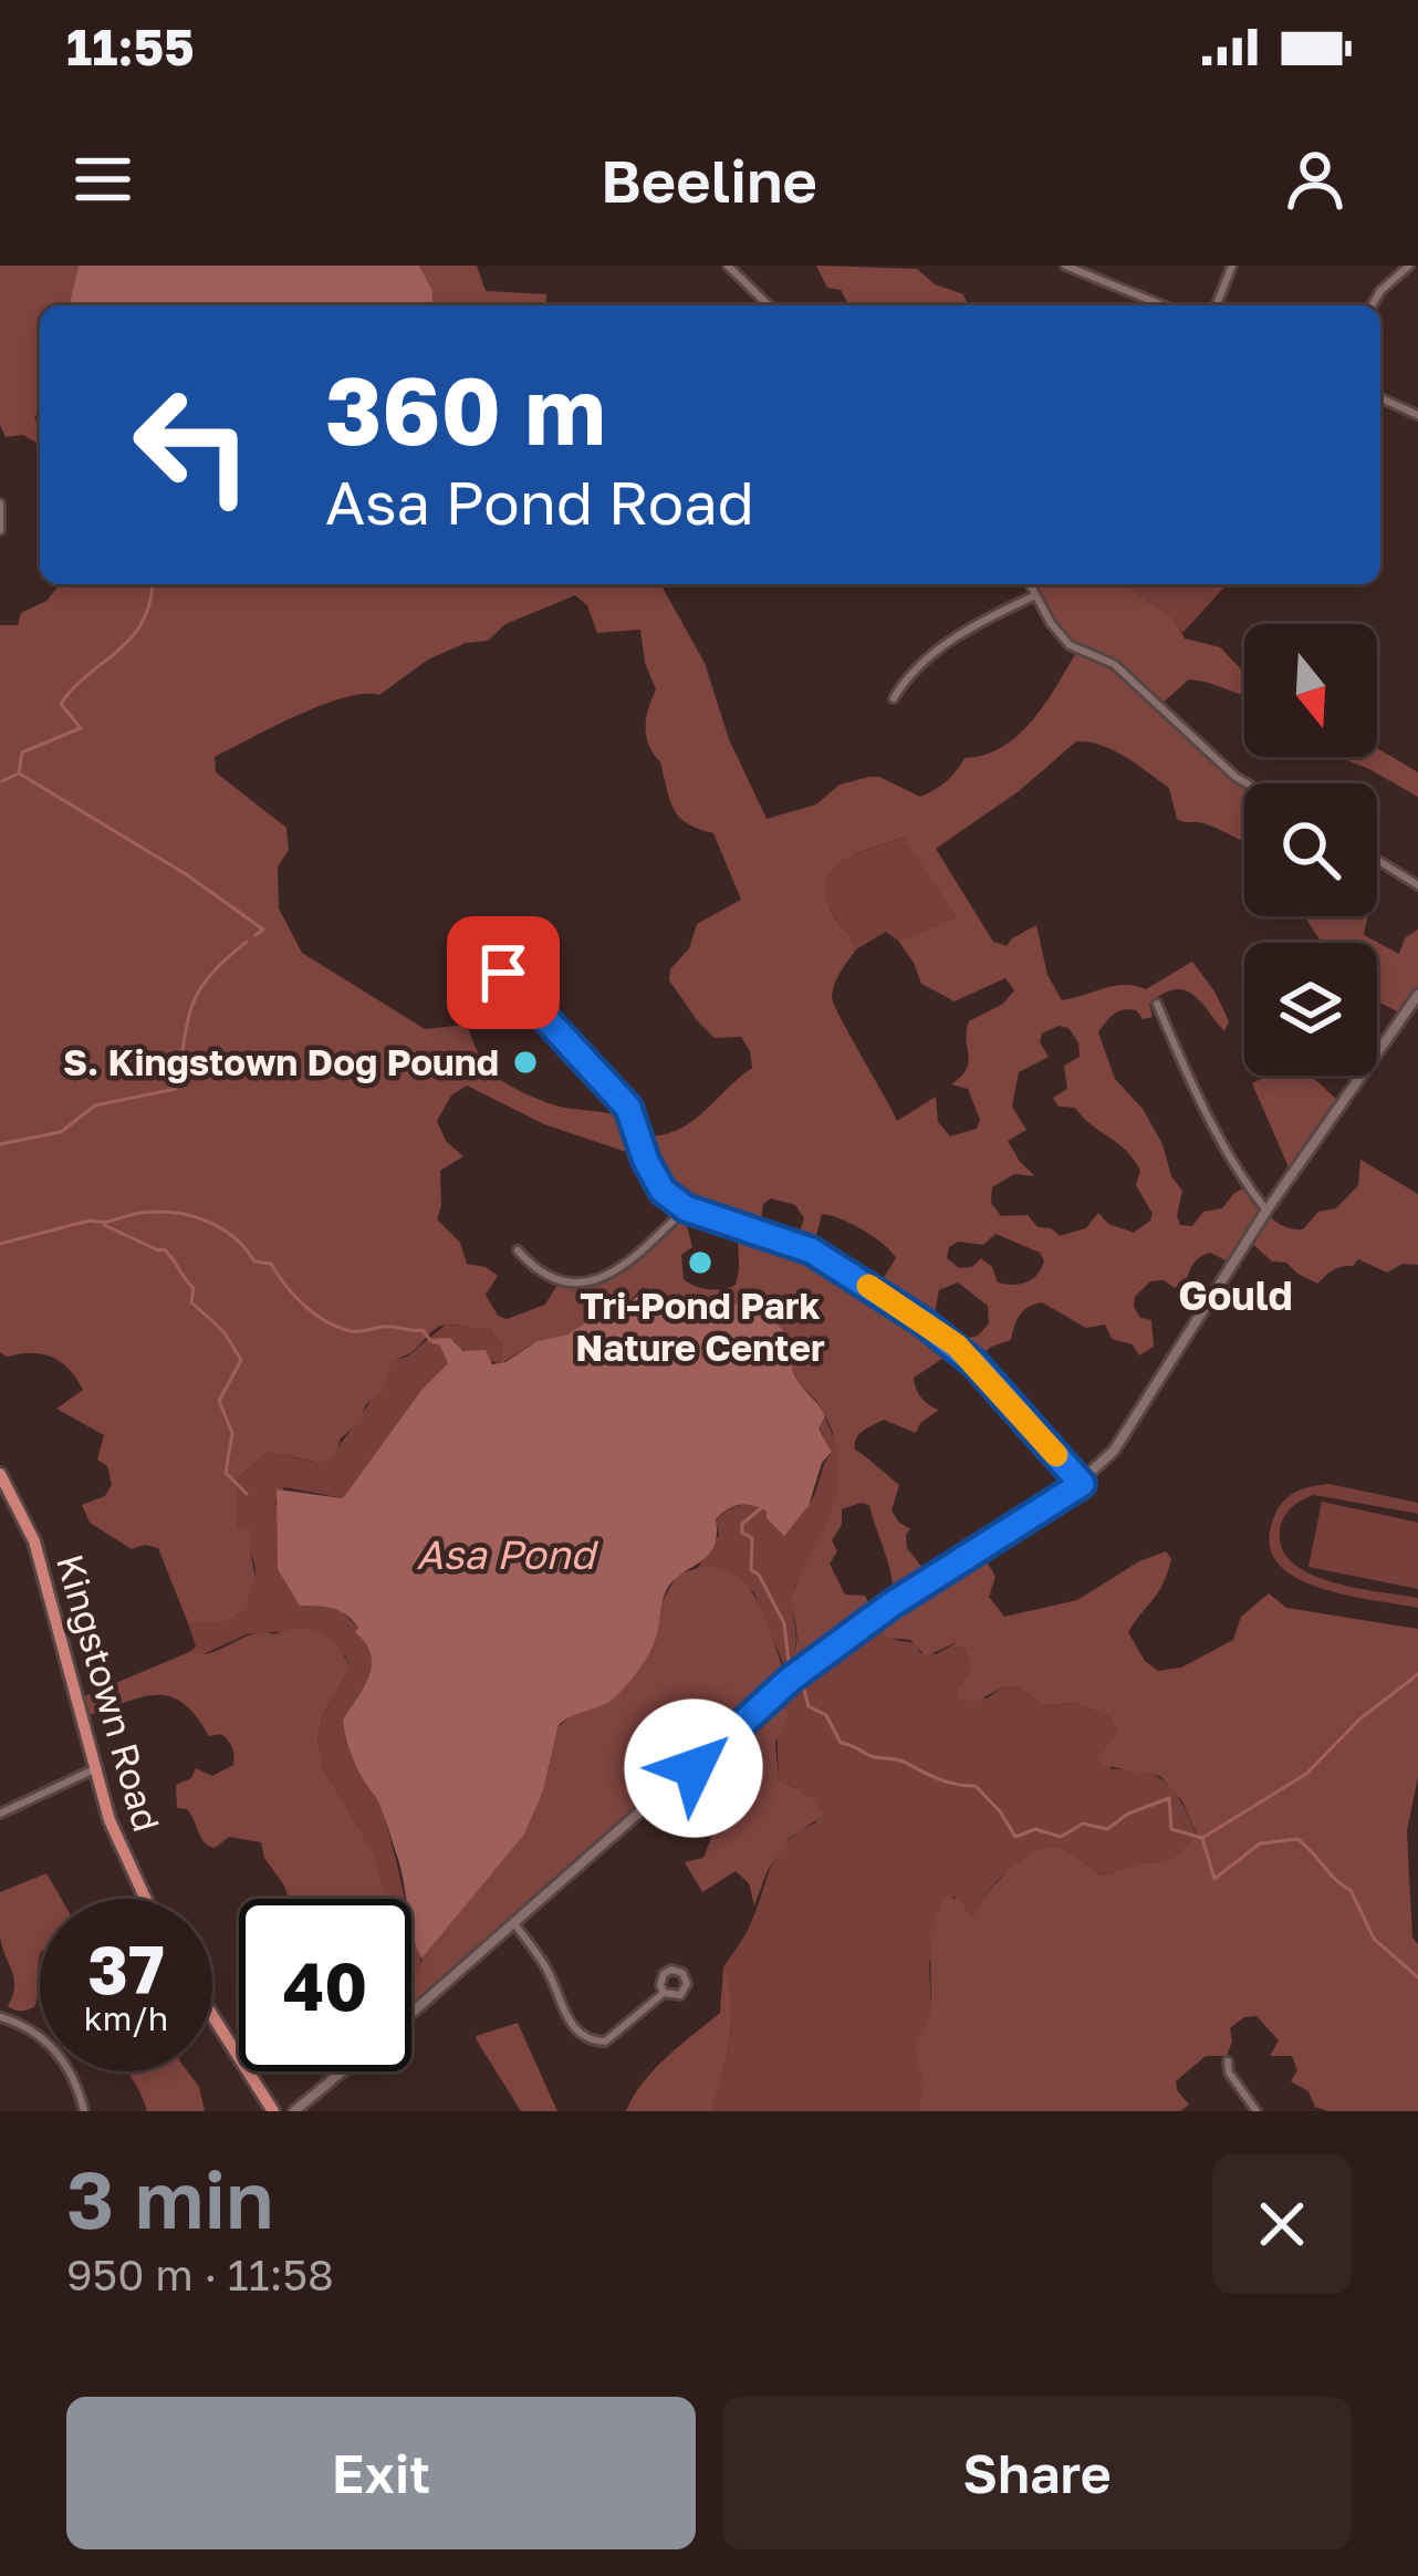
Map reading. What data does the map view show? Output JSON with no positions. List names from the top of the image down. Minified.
{"streets":{"main road":["Kingstown Road"]},"districts":["Gould"],"water":["Asa Pond"],"places":["S. Kingstown Dog Pound","Tri-Pond Park Nature Center"],"north":"bottom","page":{"status":"11:55","header":"Beeline","turn":["360 m","Asa Pond Road"],"speed":"37 km/h","limit":"40","heading":["3 min","950 m · 11:58"],"buttons":["Exit","Share"]}}
